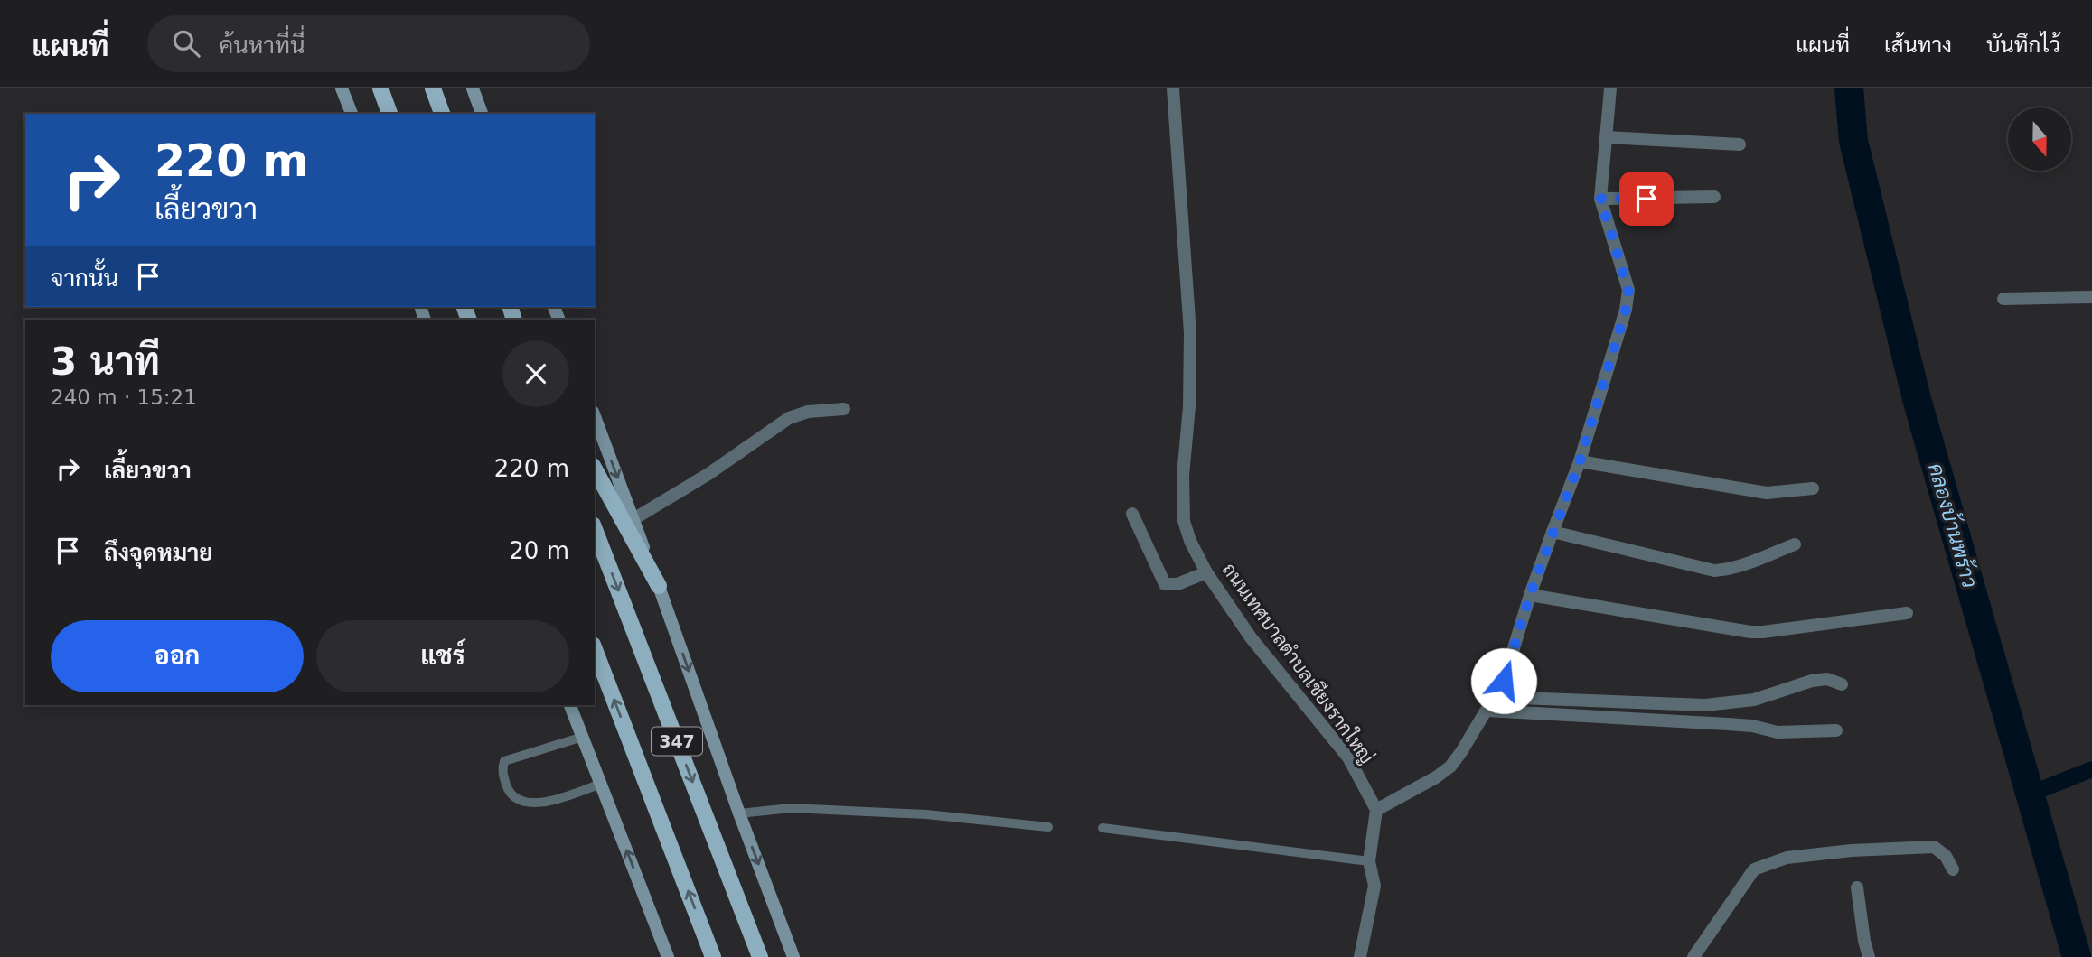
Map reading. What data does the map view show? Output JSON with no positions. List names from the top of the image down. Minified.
{"streets":{"main road":["347"],"street":["ถนนเทศบาลตำบลเชียงรากใหญ่"]},"water":["คลองบ้านพร้าว"],"north":"bottom","page":{"header":"แผนที่","search":"ค้นหาที่นี่","nav":["แผนที่","เส้นทาง","บันทึกไว้"],"turn":["220 m","เลี้ยวขวา"],"then":"จากนั้น","heading":["3 นาที","240 m · 15:21"],"list":[{"name":"เลี้ยวขวา","value":"220 m"},{"name":"ถึงจุดหมาย","value":"20 m"}],"buttons":["ออก","แชร์"]}}
